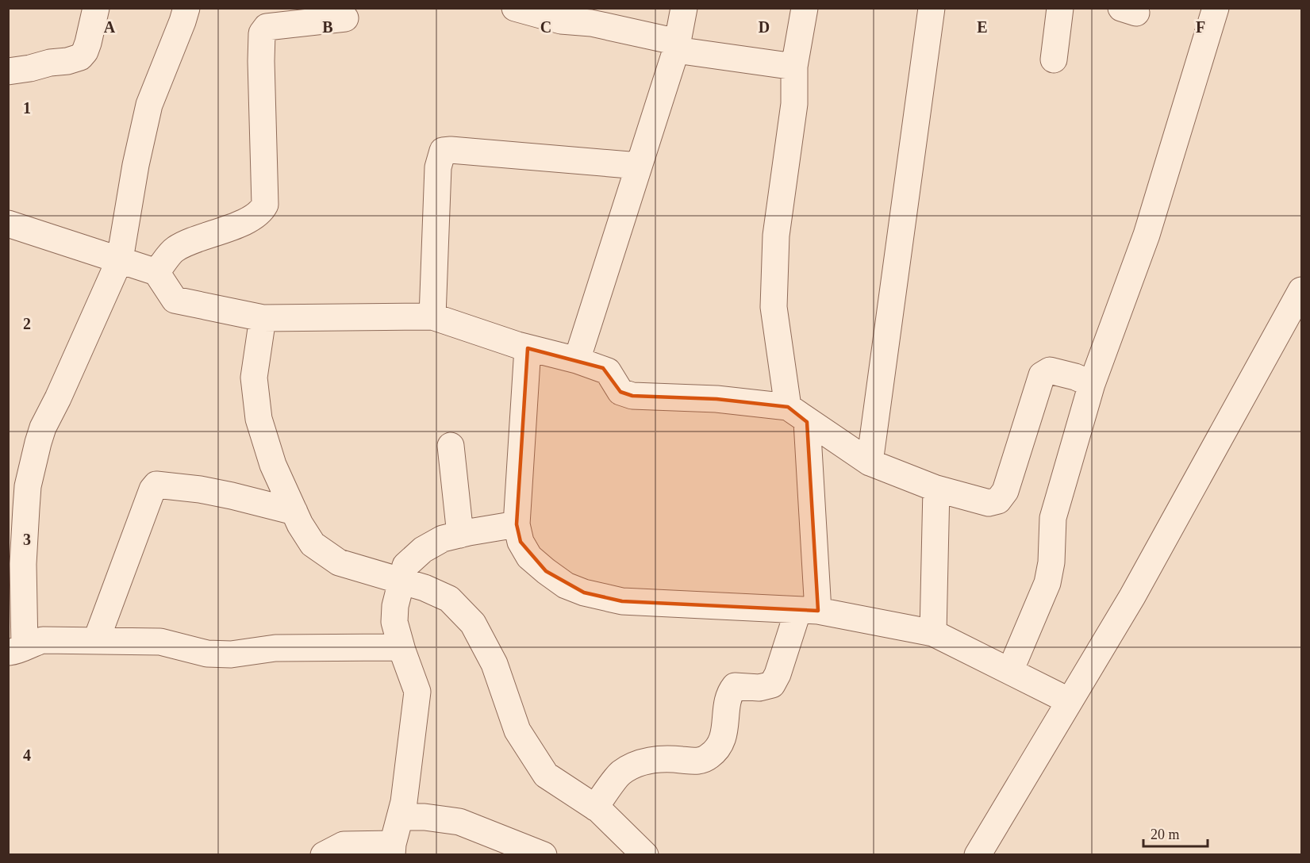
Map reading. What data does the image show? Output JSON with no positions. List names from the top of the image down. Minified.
{"scale_bar":"20 m","grid":{"columns":["A","B","C","D","E","F"],"rows":["1","2","3","4"]}}
